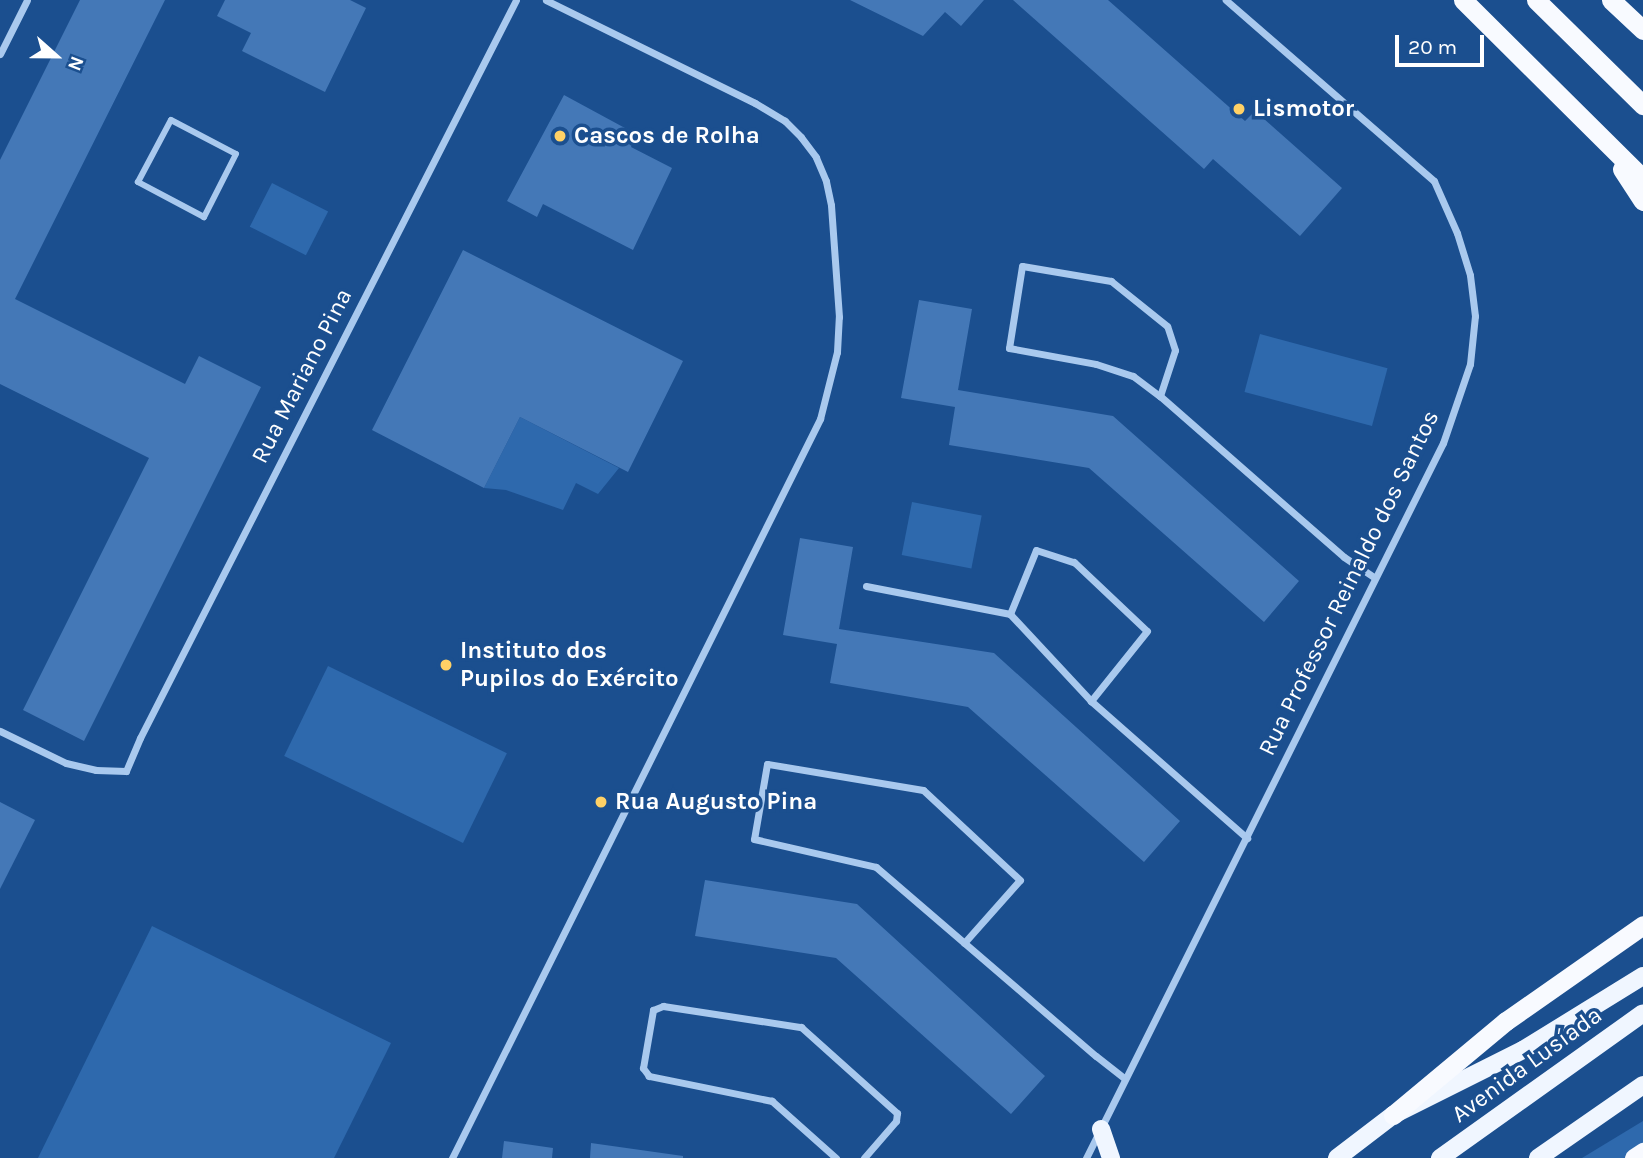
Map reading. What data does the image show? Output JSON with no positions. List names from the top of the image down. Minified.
{"streets":{"main road":["Avenida Lusíada"],"street":["Rua Mariano Pina","Rua Professor Reinaldo dos Santos"]},"places":["Lismotor","Cascos de Rolha","Instituto dos Pupilos do Exército","Rua Augusto Pina"],"scale_bar":"20 m","north":"right"}
